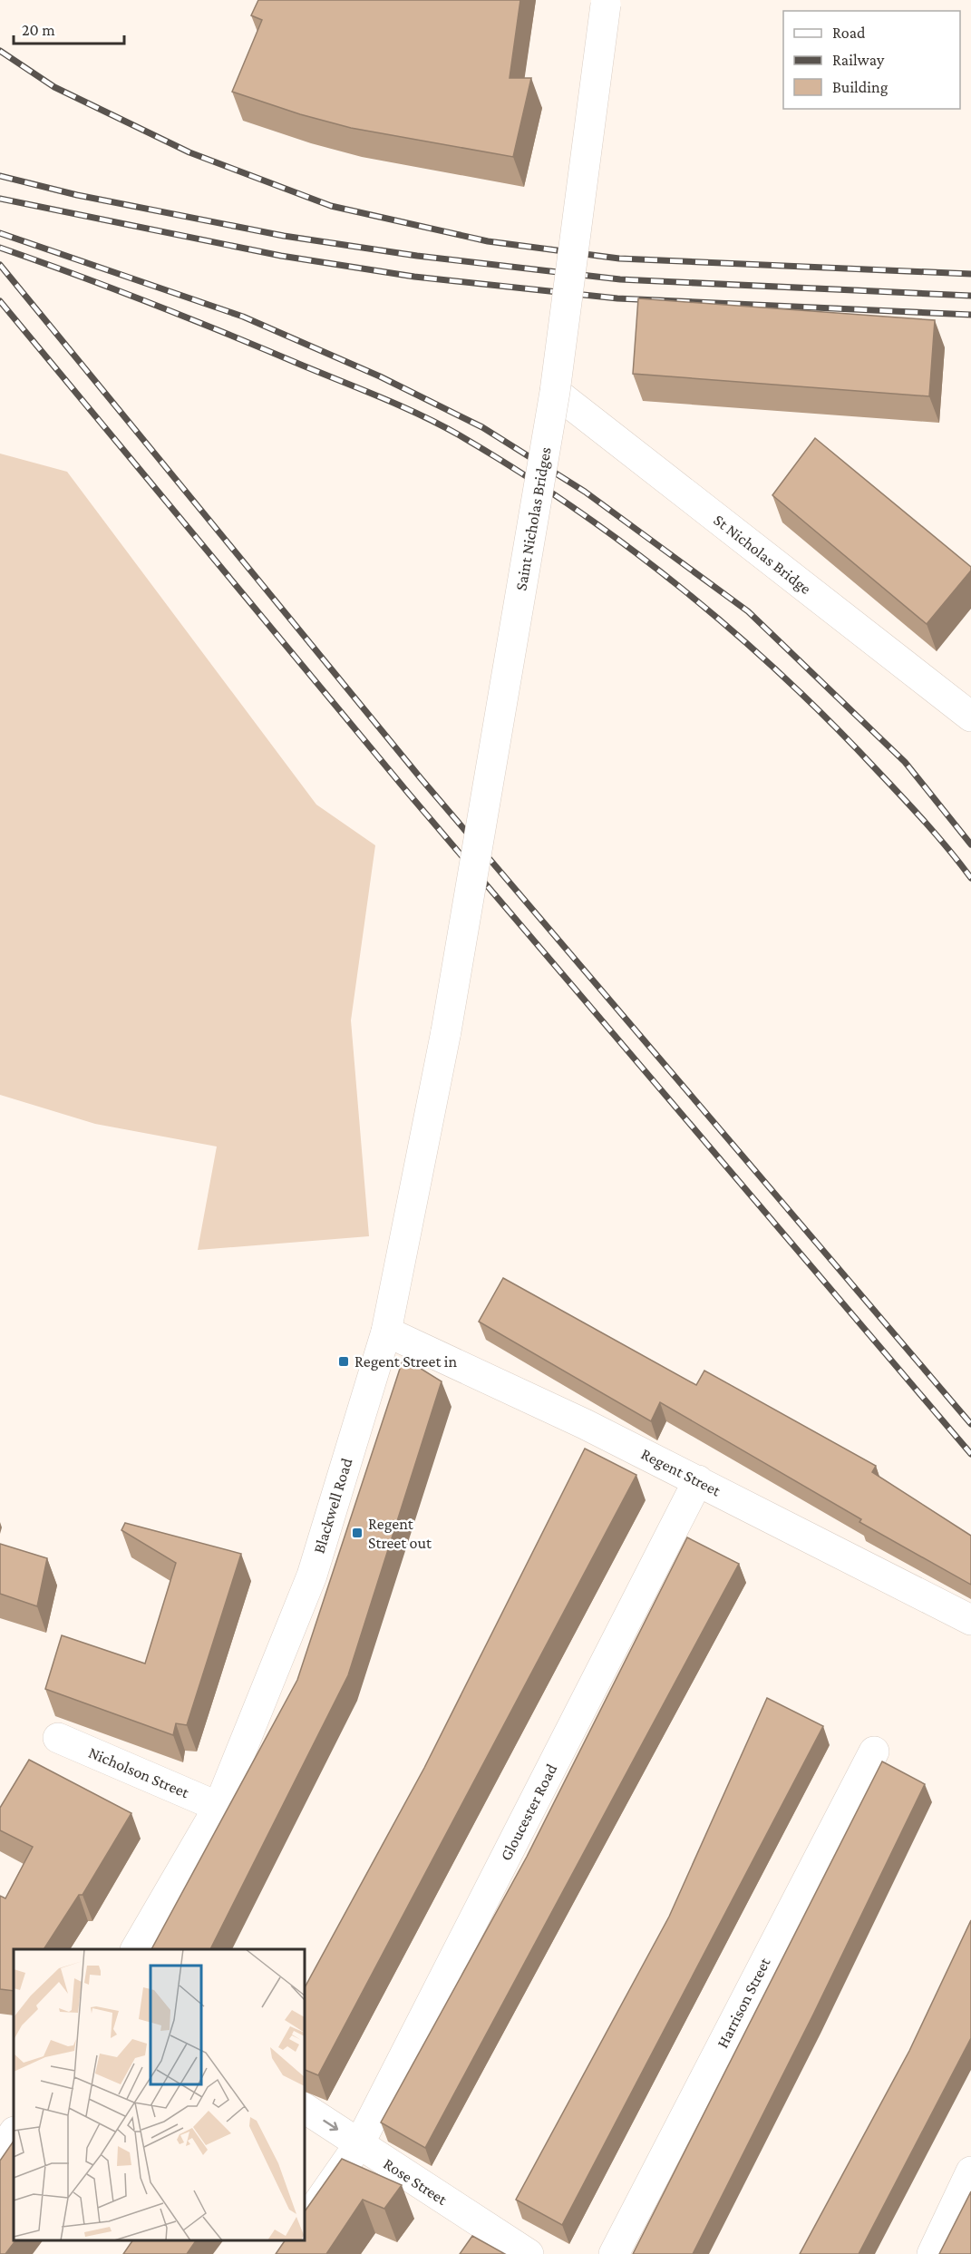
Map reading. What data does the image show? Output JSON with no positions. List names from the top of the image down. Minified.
{"streets":{"street":["Saint Nicholas Bridges","St Nicholas Bridge","Regent Street","Blackwell Road","Nicholson Street","Gloucester Road","Harrison Street","Rose Street"]},"crossings":[["Saint Nicholas Bridges","St Nicholas Bridge"],["Saint Nicholas Bridges","Blackwell Road"],["Regent Street","Blackwell Road"],["Regent Street","Gloucester Road"],["Blackwell Road","Nicholson Street"],["Gloucester Road","Rose Street"]],"places":{"transit":["Regent Street in","Regent Street out"]},"legend":["Road","Railway","Building"],"scale_bar":"20 m"}
